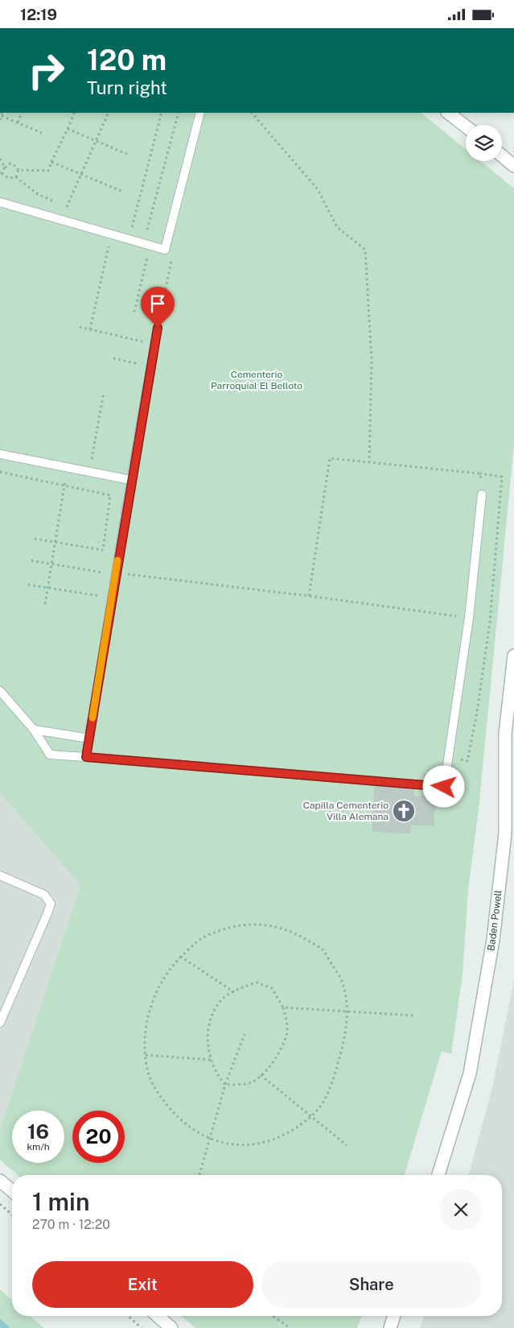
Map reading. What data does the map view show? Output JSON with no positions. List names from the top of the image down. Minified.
{"streets":{"street":["Baden Powell"]},"parks":["Cementerio Parroquial El Belloto"],"places":{"church":["Capilla Cementerio Villa Alemana"]},"page":{"status":"12:19","turn":["120 m","Turn right"],"speed":"16 km/h","limit":"20","heading":["1 min","270 m · 12:20"],"buttons":["Exit","Share"]}}
